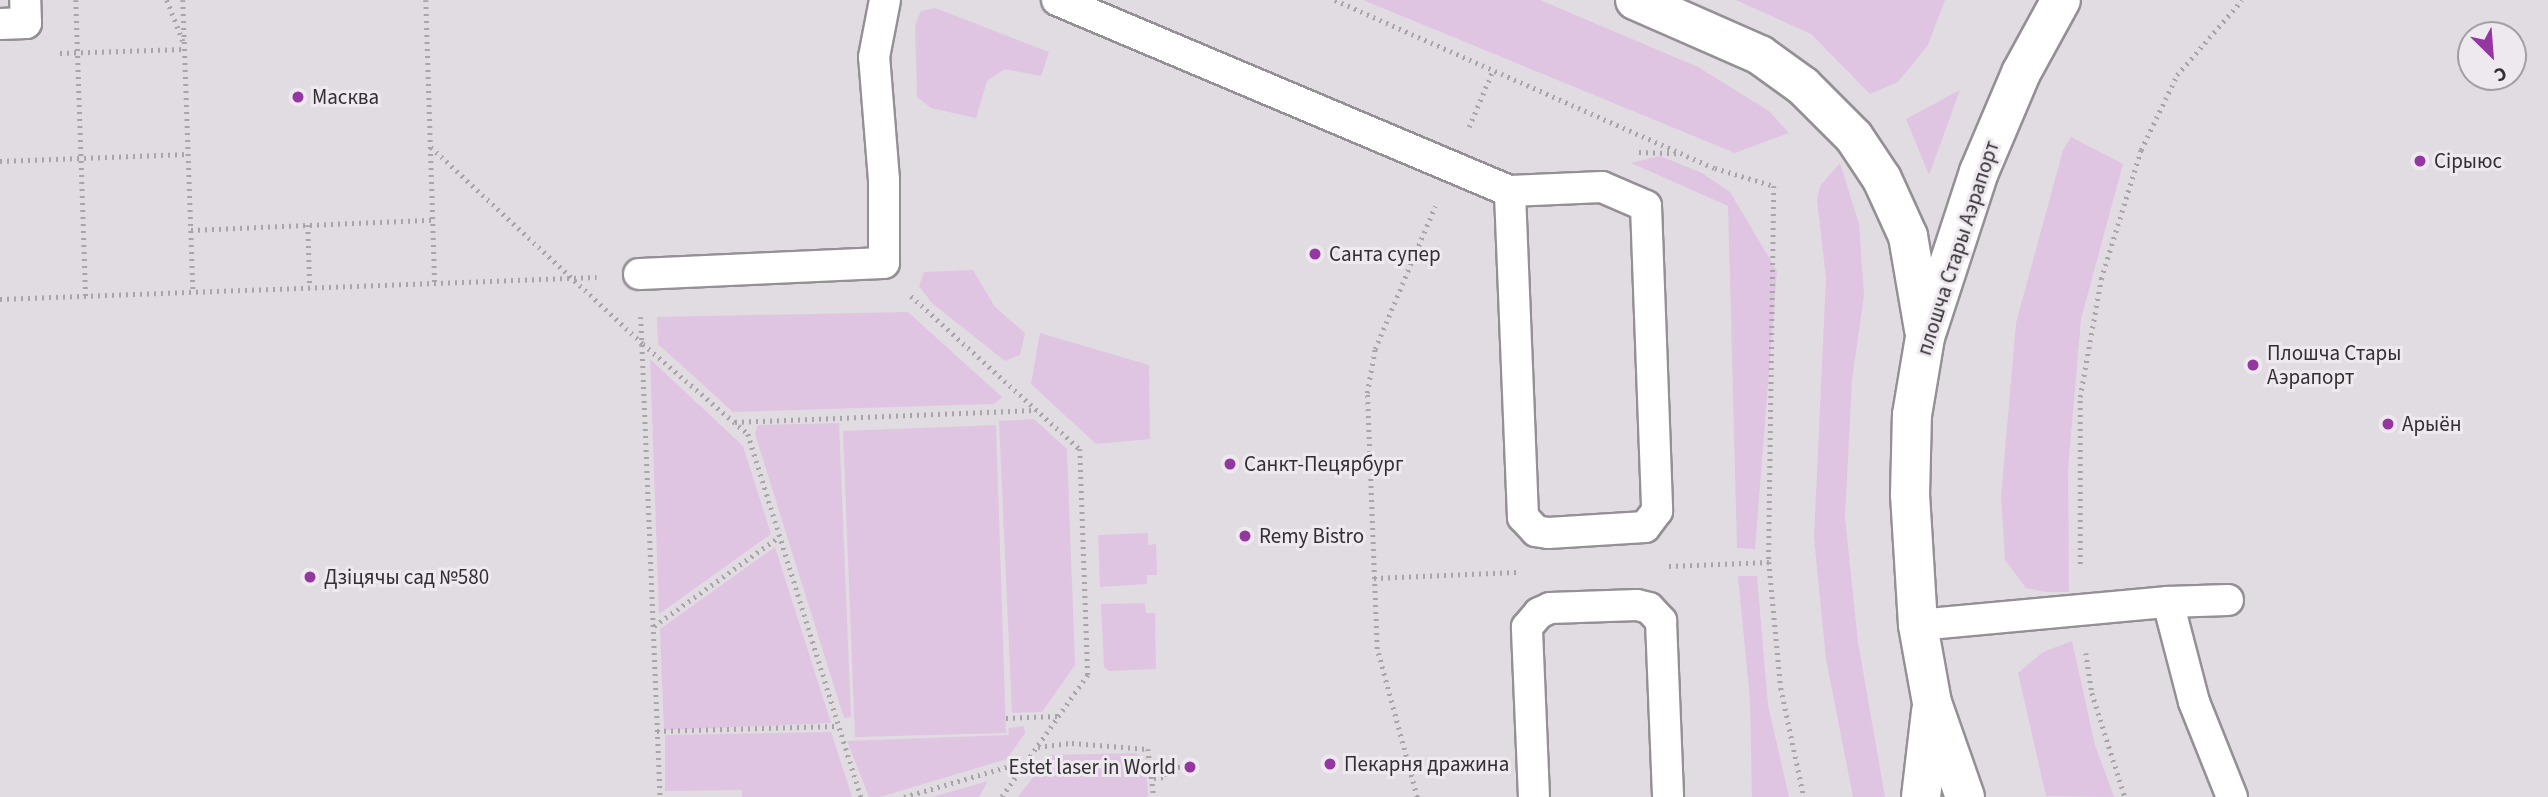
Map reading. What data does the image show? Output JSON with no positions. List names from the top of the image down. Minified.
{"streets":{"main road":["плошча Стары Аэрапорт"]},"places":["Масква","Сірыюс","Санта супер","Плошча Стары Аэрапорт","Арыён","Санкт-Пецярбург","Remy Bistro","Дзіцячы сад №580","Пекарня дражина","Estet laser in World"],"north":"bottom right"}
